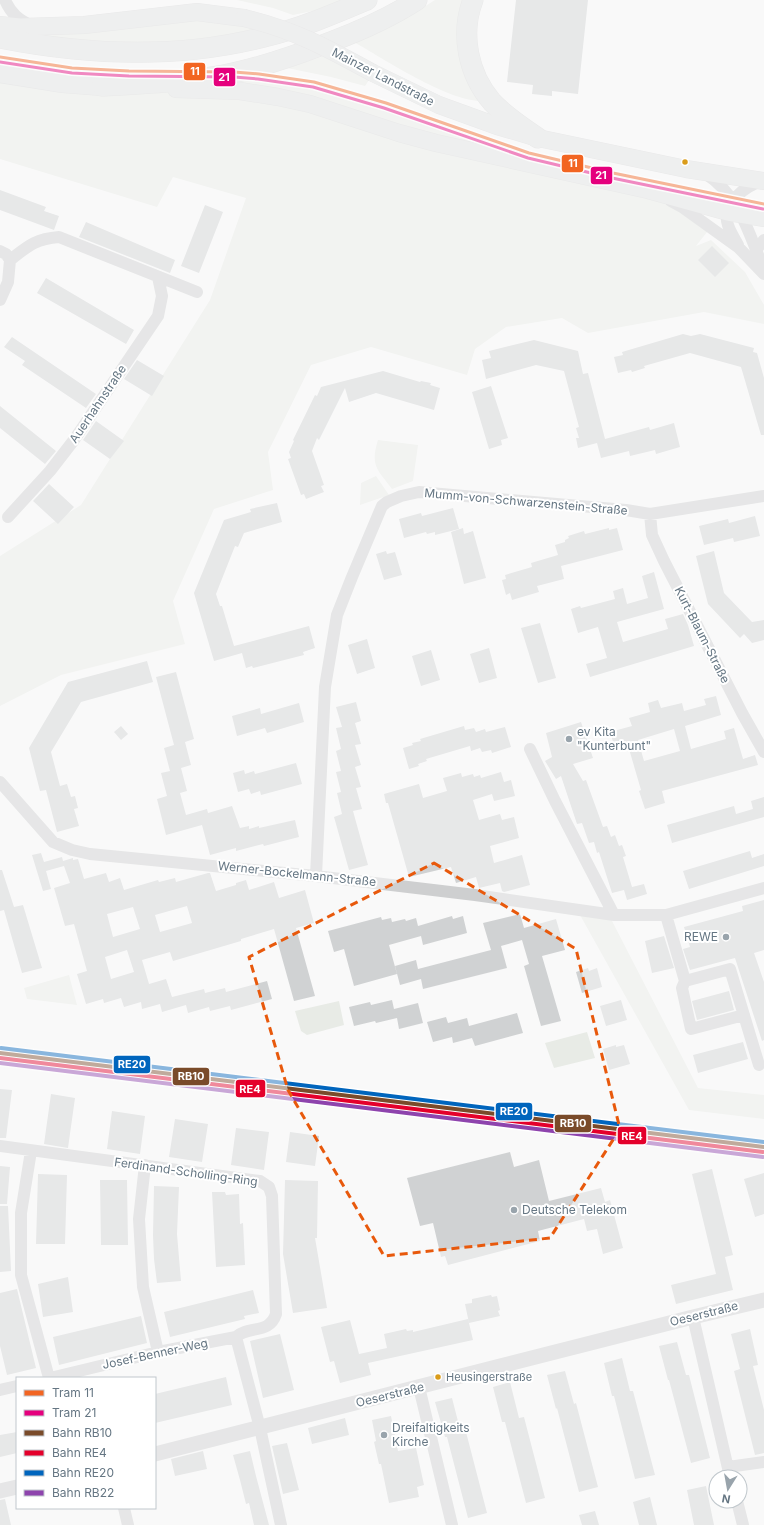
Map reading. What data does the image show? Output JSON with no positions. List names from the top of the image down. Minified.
{"streets":{"main road":["Mainzer Landstraße"],"street":["Auerhahnstraße","Mumm-von-Schwarzenstein-Straße","Kurt-Blaum-Straße","Werner-Bockelmann-Straße","Ferdinand-Scholling-Ring","Oeserstraße","Josef-Benner-Weg"]},"crossings":[["Mumm-von-Schwarzenstein-Straße","Kurt-Blaum-Straße"],["Mumm-von-Schwarzenstein-Straße","Werner-Bockelmann-Straße"],["Ferdinand-Scholling-Ring","Josef-Benner-Weg"]],"places":["ev Kita \"Kunterbunt\"","REWE","Deutsche Telekom","Heusingerstraße","Dreifaltigkeits Kirche"],"lines":["tram line 11","tram line 21","rail line RE20","rail line RB10","rail line RE4","rail line RB22"],"legend":["Tram 11","Tram 21","Bahn RB10","Bahn RE4","Bahn RE20","Bahn RB22"],"north":"bottom"}
